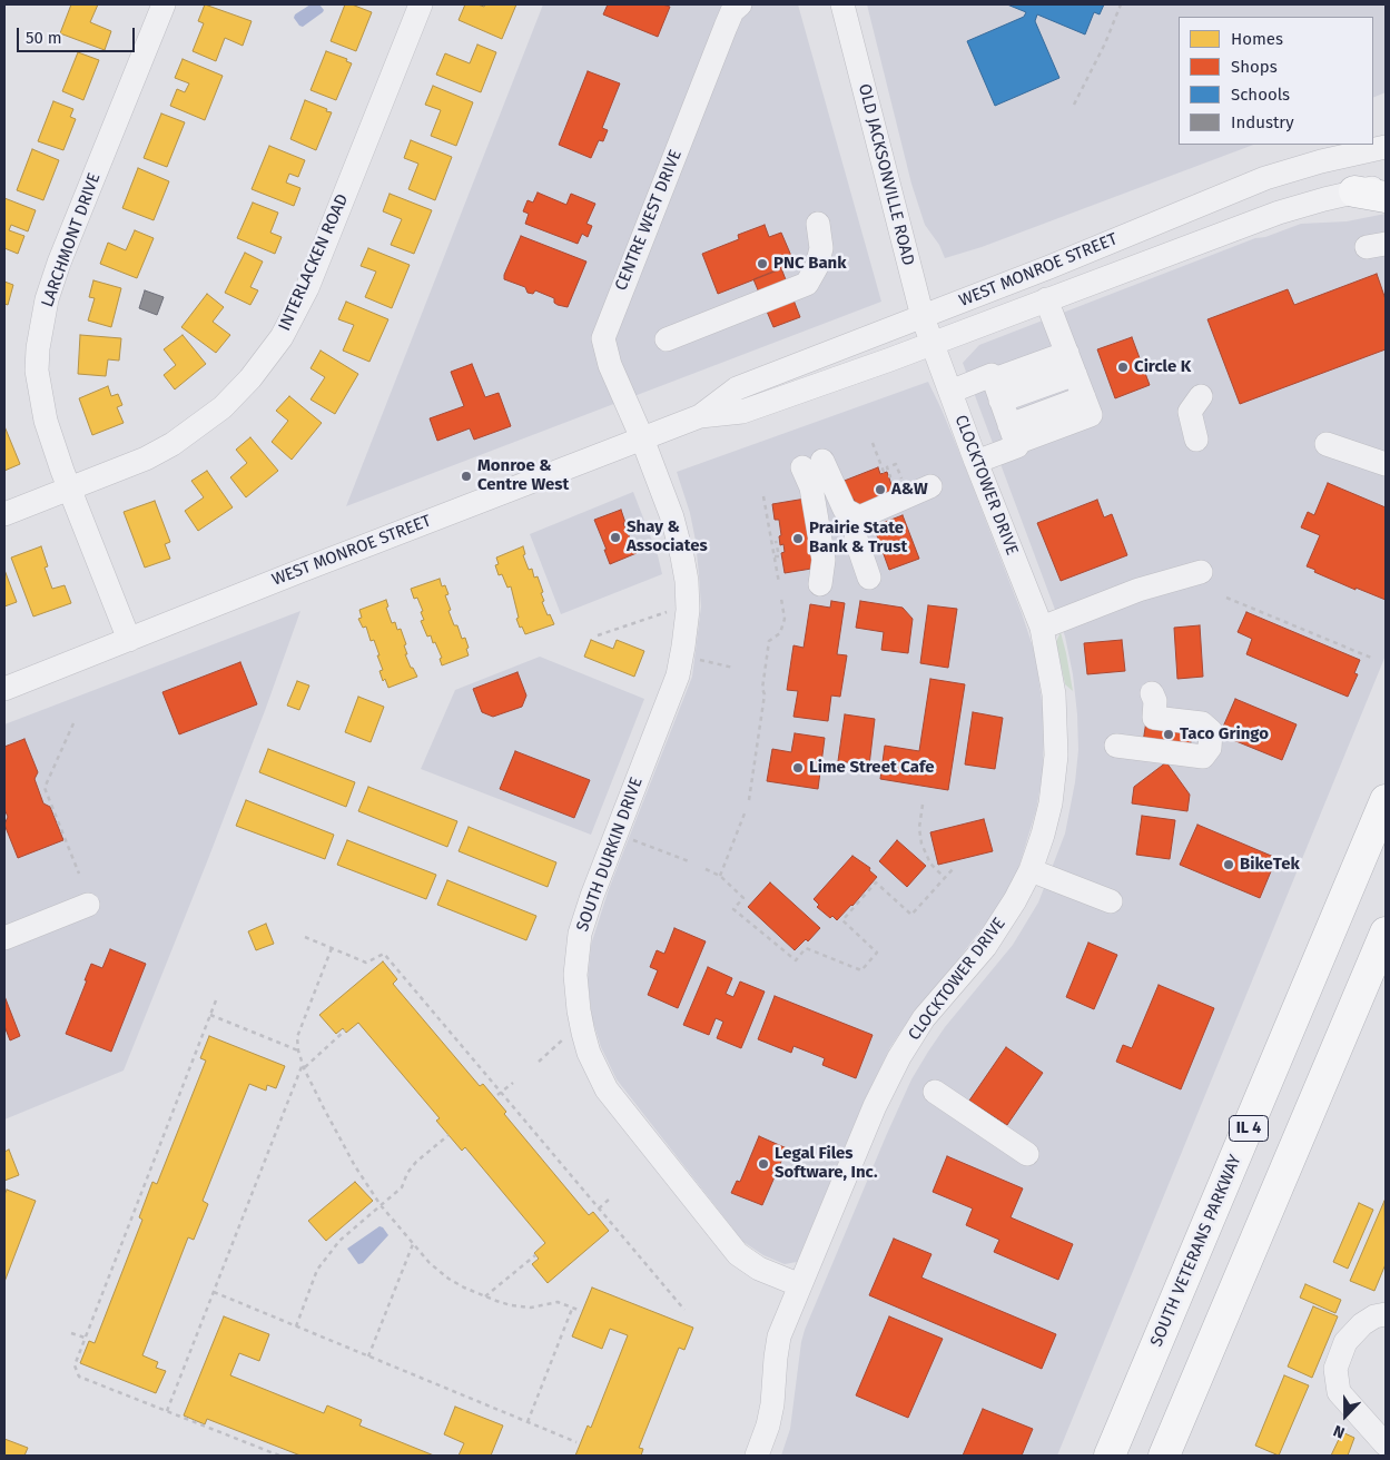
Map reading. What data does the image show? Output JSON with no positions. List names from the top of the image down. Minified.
{"streets":{"highway":["IL 4","SOUTH VETERANS PARKWAY"],"street":["OLD JACKSONVILLE ROAD","CENTRE WEST DRIVE","LARCHMONT DRIVE","INTERLACKEN ROAD","WEST MONROE STREET","CLOCKTOWER DRIVE","SOUTH DURKIN DRIVE"]},"crossings":[["OLD JACKSONVILLE ROAD","WEST MONROE STREET"],["OLD JACKSONVILLE ROAD","CLOCKTOWER DRIVE"],["CENTRE WEST DRIVE","WEST MONROE STREET"],["CENTRE WEST DRIVE","SOUTH DURKIN DRIVE"],["LARCHMONT DRIVE","INTERLACKEN ROAD"],["LARCHMONT DRIVE","WEST MONROE STREET"],["WEST MONROE STREET","CLOCKTOWER DRIVE"],["WEST MONROE STREET","SOUTH DURKIN DRIVE"],["CLOCKTOWER DRIVE","SOUTH DURKIN DRIVE"]],"places":["PNC Bank","Circle K","Monroe & Centre West","A&W","Shay & Associates","Prairie State Bank & Trust","Taco Gringo","Lime Street Cafe","BikeTek","Legal Files Software, Inc."],"legend":["Homes","Shops","Schools","Industry"],"scale_bar":"50 m","north":"bottom"}
